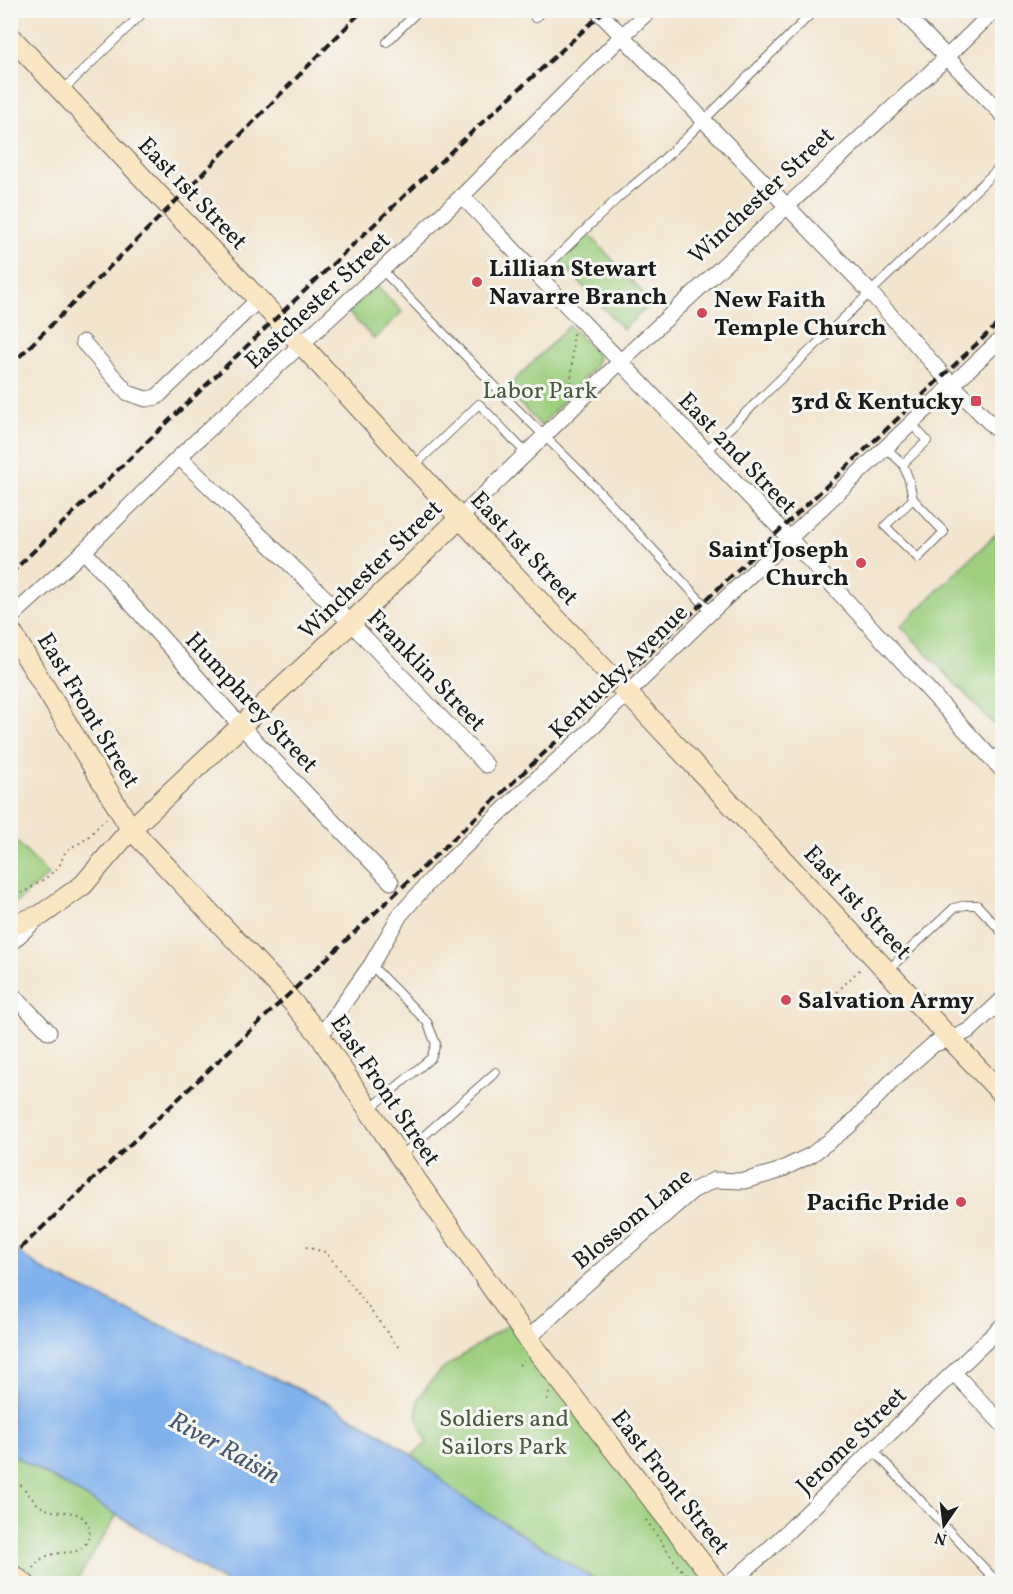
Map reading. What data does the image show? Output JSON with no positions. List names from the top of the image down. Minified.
{"streets":{"street":["East 1st Street","Winchester Street","Eastchester Street","East 2nd Street","Franklin Street","Kentucky Avenue","Humphrey Street","East Front Street","Blossom Lane","Jerome Street"]},"crossings":[["East 1st Street","Winchester Street"],["East 1st Street","Eastchester Street"],["East 1st Street","Kentucky Avenue"],["East 1st Street","Blossom Lane"],["Winchester Street","East 2nd Street"],["Winchester Street","Franklin Street"],["Winchester Street","Humphrey Street"],["Winchester Street","East Front Street"],["Eastchester Street","East 2nd Street"],["Eastchester Street","Franklin Street"],["Eastchester Street","Humphrey Street"],["East 2nd Street","Kentucky Avenue"],["Kentucky Avenue","East Front Street"],["East Front Street","Blossom Lane"]],"water":["River Raisin"],"parks":["Labor Park","Soldiers and Sailors Park"],"places":{"other":["Lillian Stewart Navarre Branch","New Faith Temple Church","Saint Joseph Church","Salvation Army","Pacific Pride"],"transit":["3rd & Kentucky"]},"north":"bottom"}
